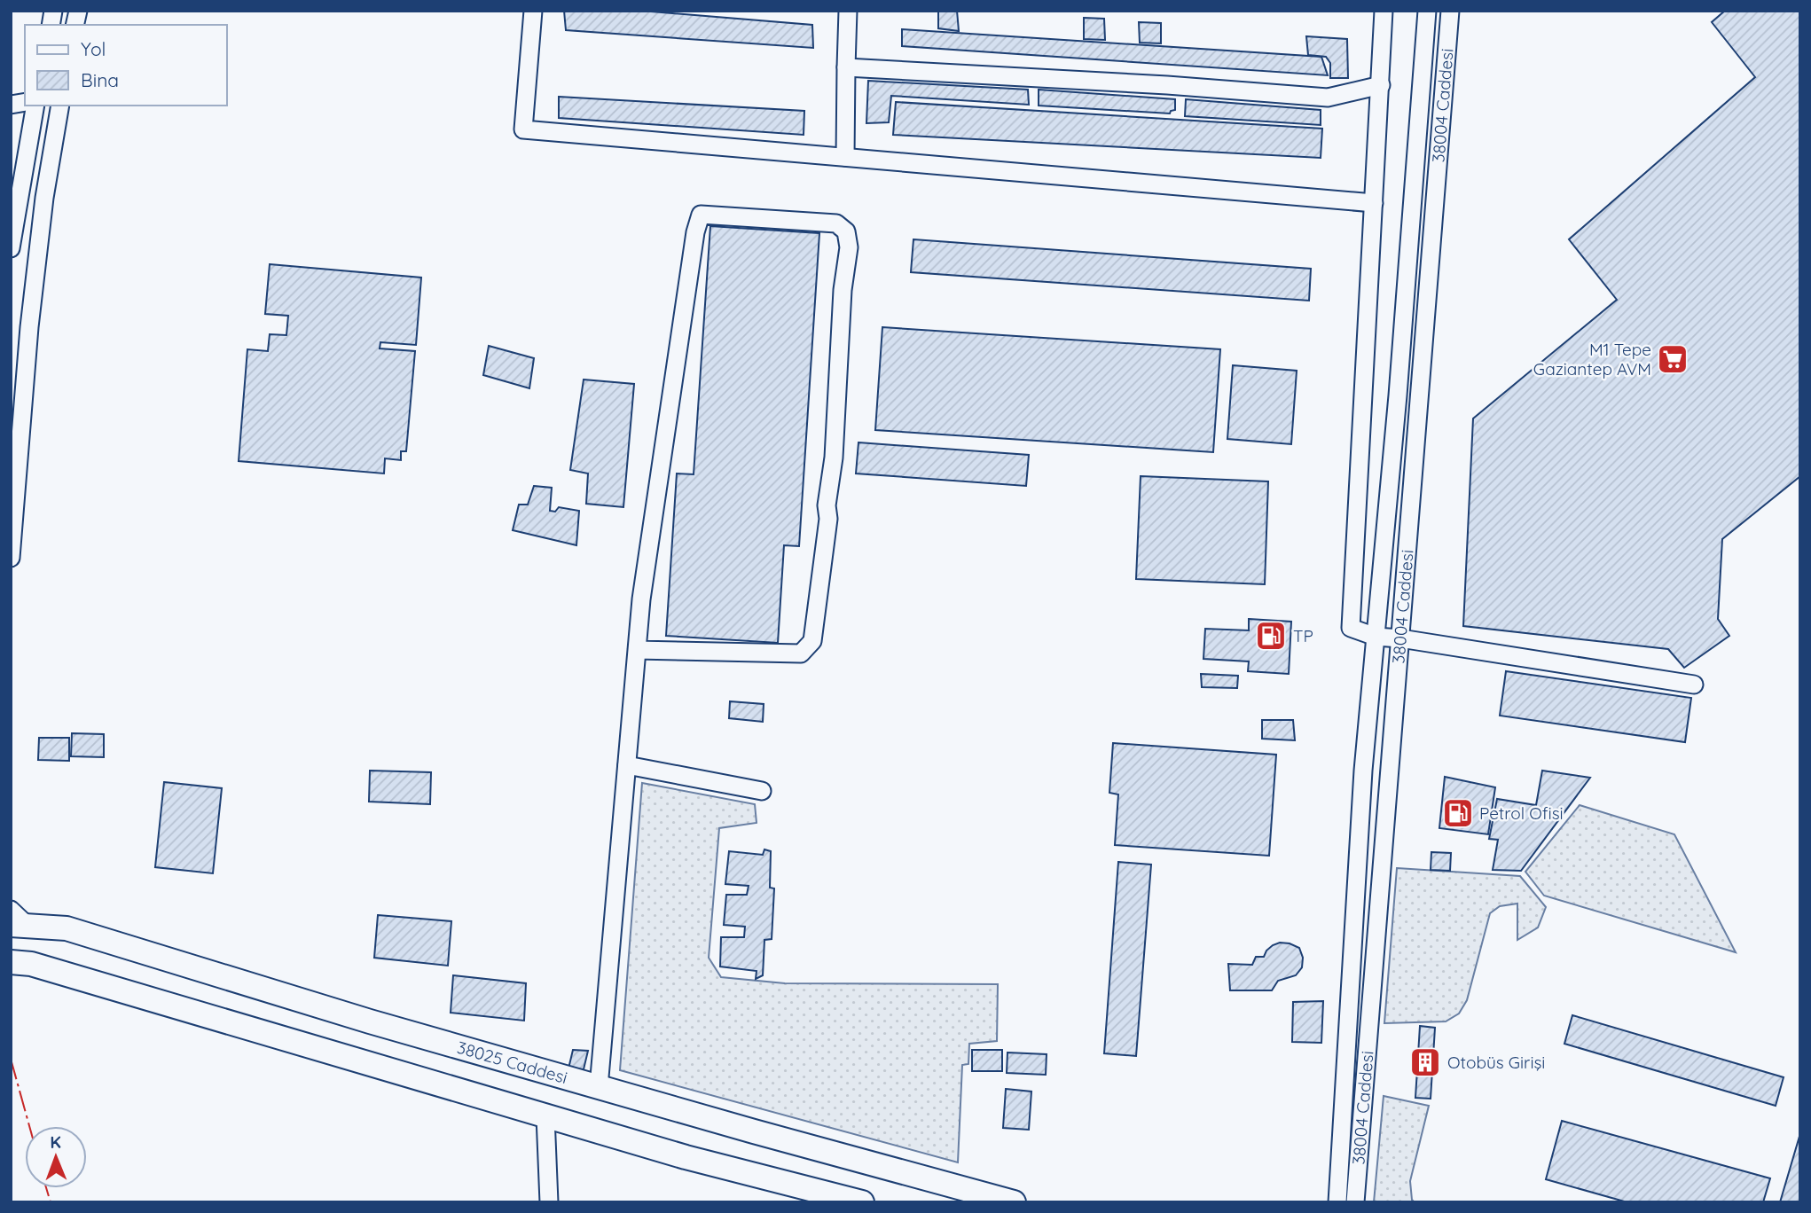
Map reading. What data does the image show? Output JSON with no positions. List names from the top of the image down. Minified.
{"streets":{"main road":["38025 Caddesi"],"street":["38004 Caddesi"]},"places":{"supermarket":["M1 Tepe Gaziantep AVM"],"fuel station":["TP","Petrol Ofisi"],"building":["Otobüs Girişi"]},"legend":["Yol","Bina"],"north":"top"}
